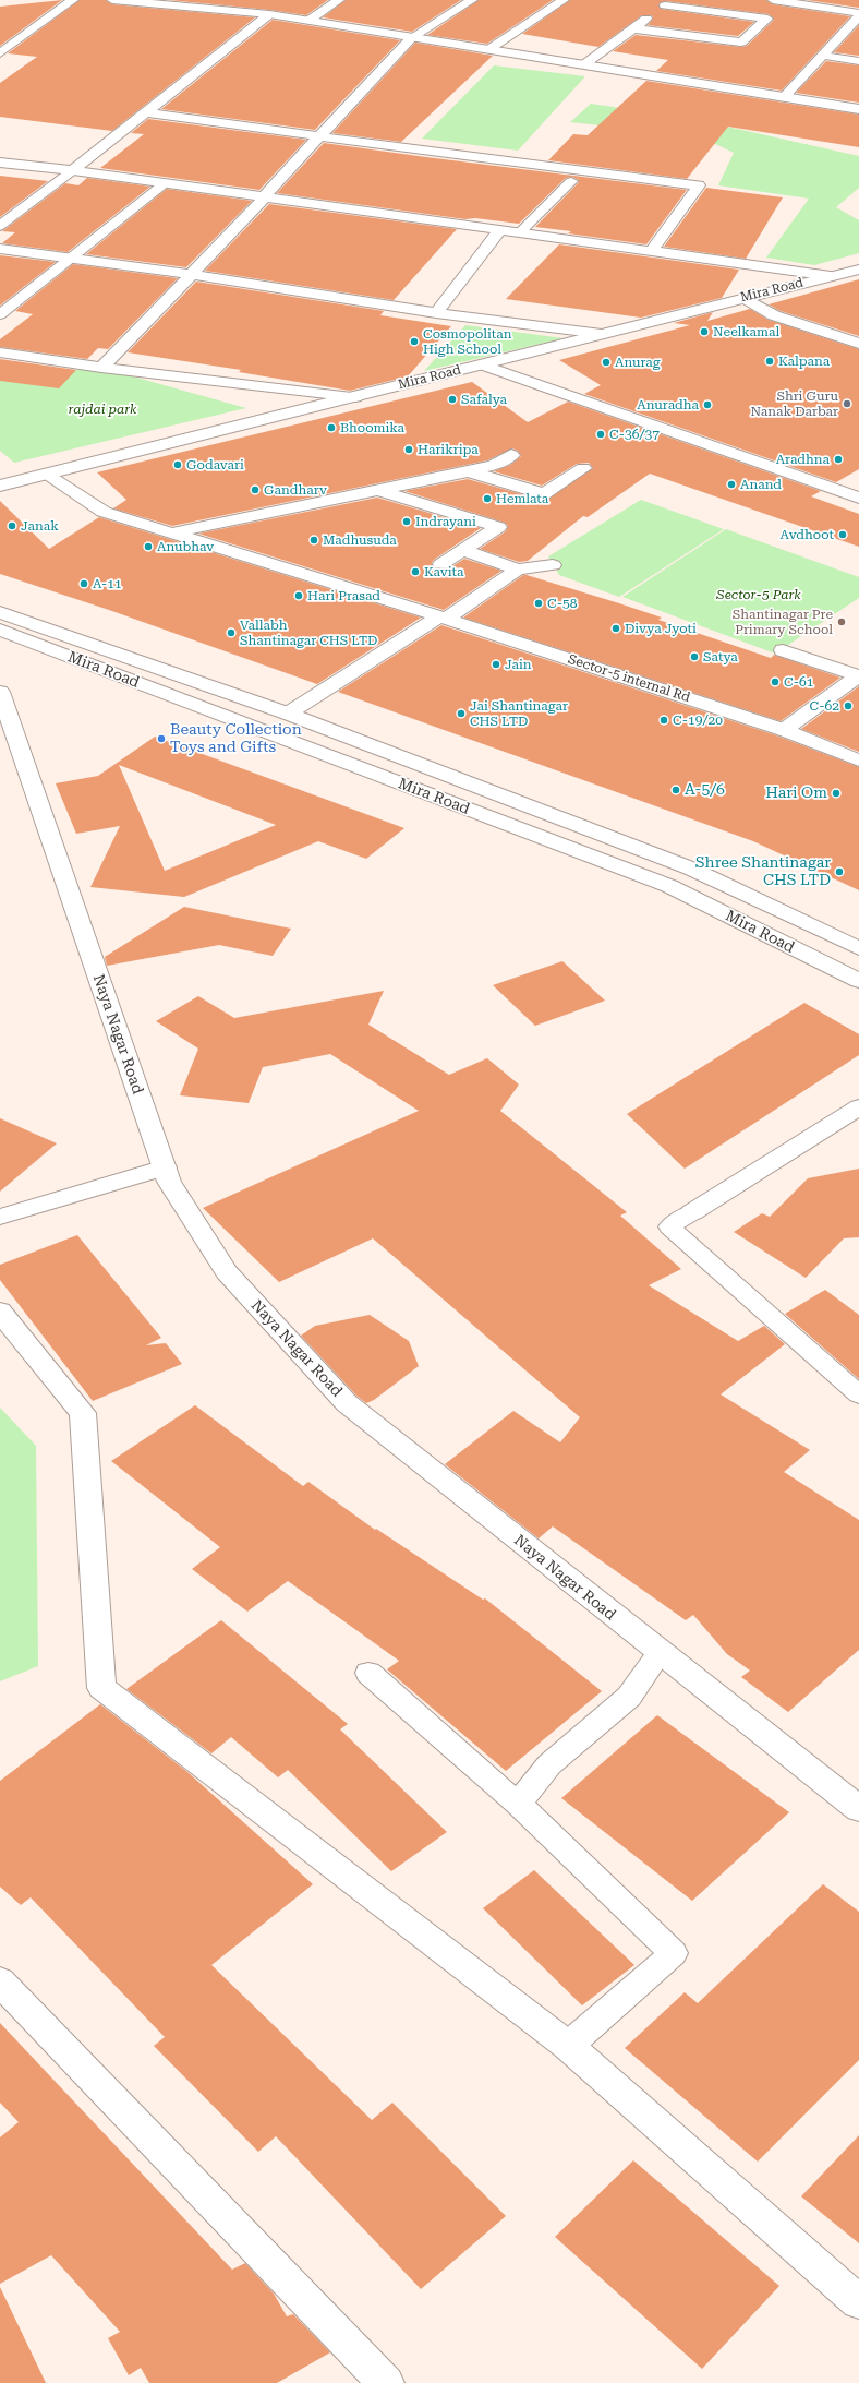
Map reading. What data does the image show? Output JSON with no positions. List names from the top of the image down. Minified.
{"streets":{"street":["Mira Road","Sector-5 internal Rd","Naya Nagar Road"]},"crossings":[["Mira Road","Sector-5 internal Rd"]],"parks":["rajdai park","Sector-5 Park"],"places":["Neelkamal","Cosmopolitan High School","Kalpana","Anurag","Safalya","Shri Guru Nanak Darbar","Anuradha","Bhoomika","C-36/37","Harikripa","Aradhna","Godavari","Anand","Gandharv","Hemlata","Indrayani","Janak","Avdhoot","Madhusuda","Anubhav","Kavita","A-11","Hari Prasad","C-58","Shantinagar Pre Primary School","Divya Jyoti","Vallabh Shantinagar CHS LTD","Satya","Jain","C-61","C-62","Jai Shantinagar CHS LTD","C-19/20","Beauty Collection Toys and Gifts","A-5/6","Hari Om","Shree Shantinagar CHS LTD"]}
